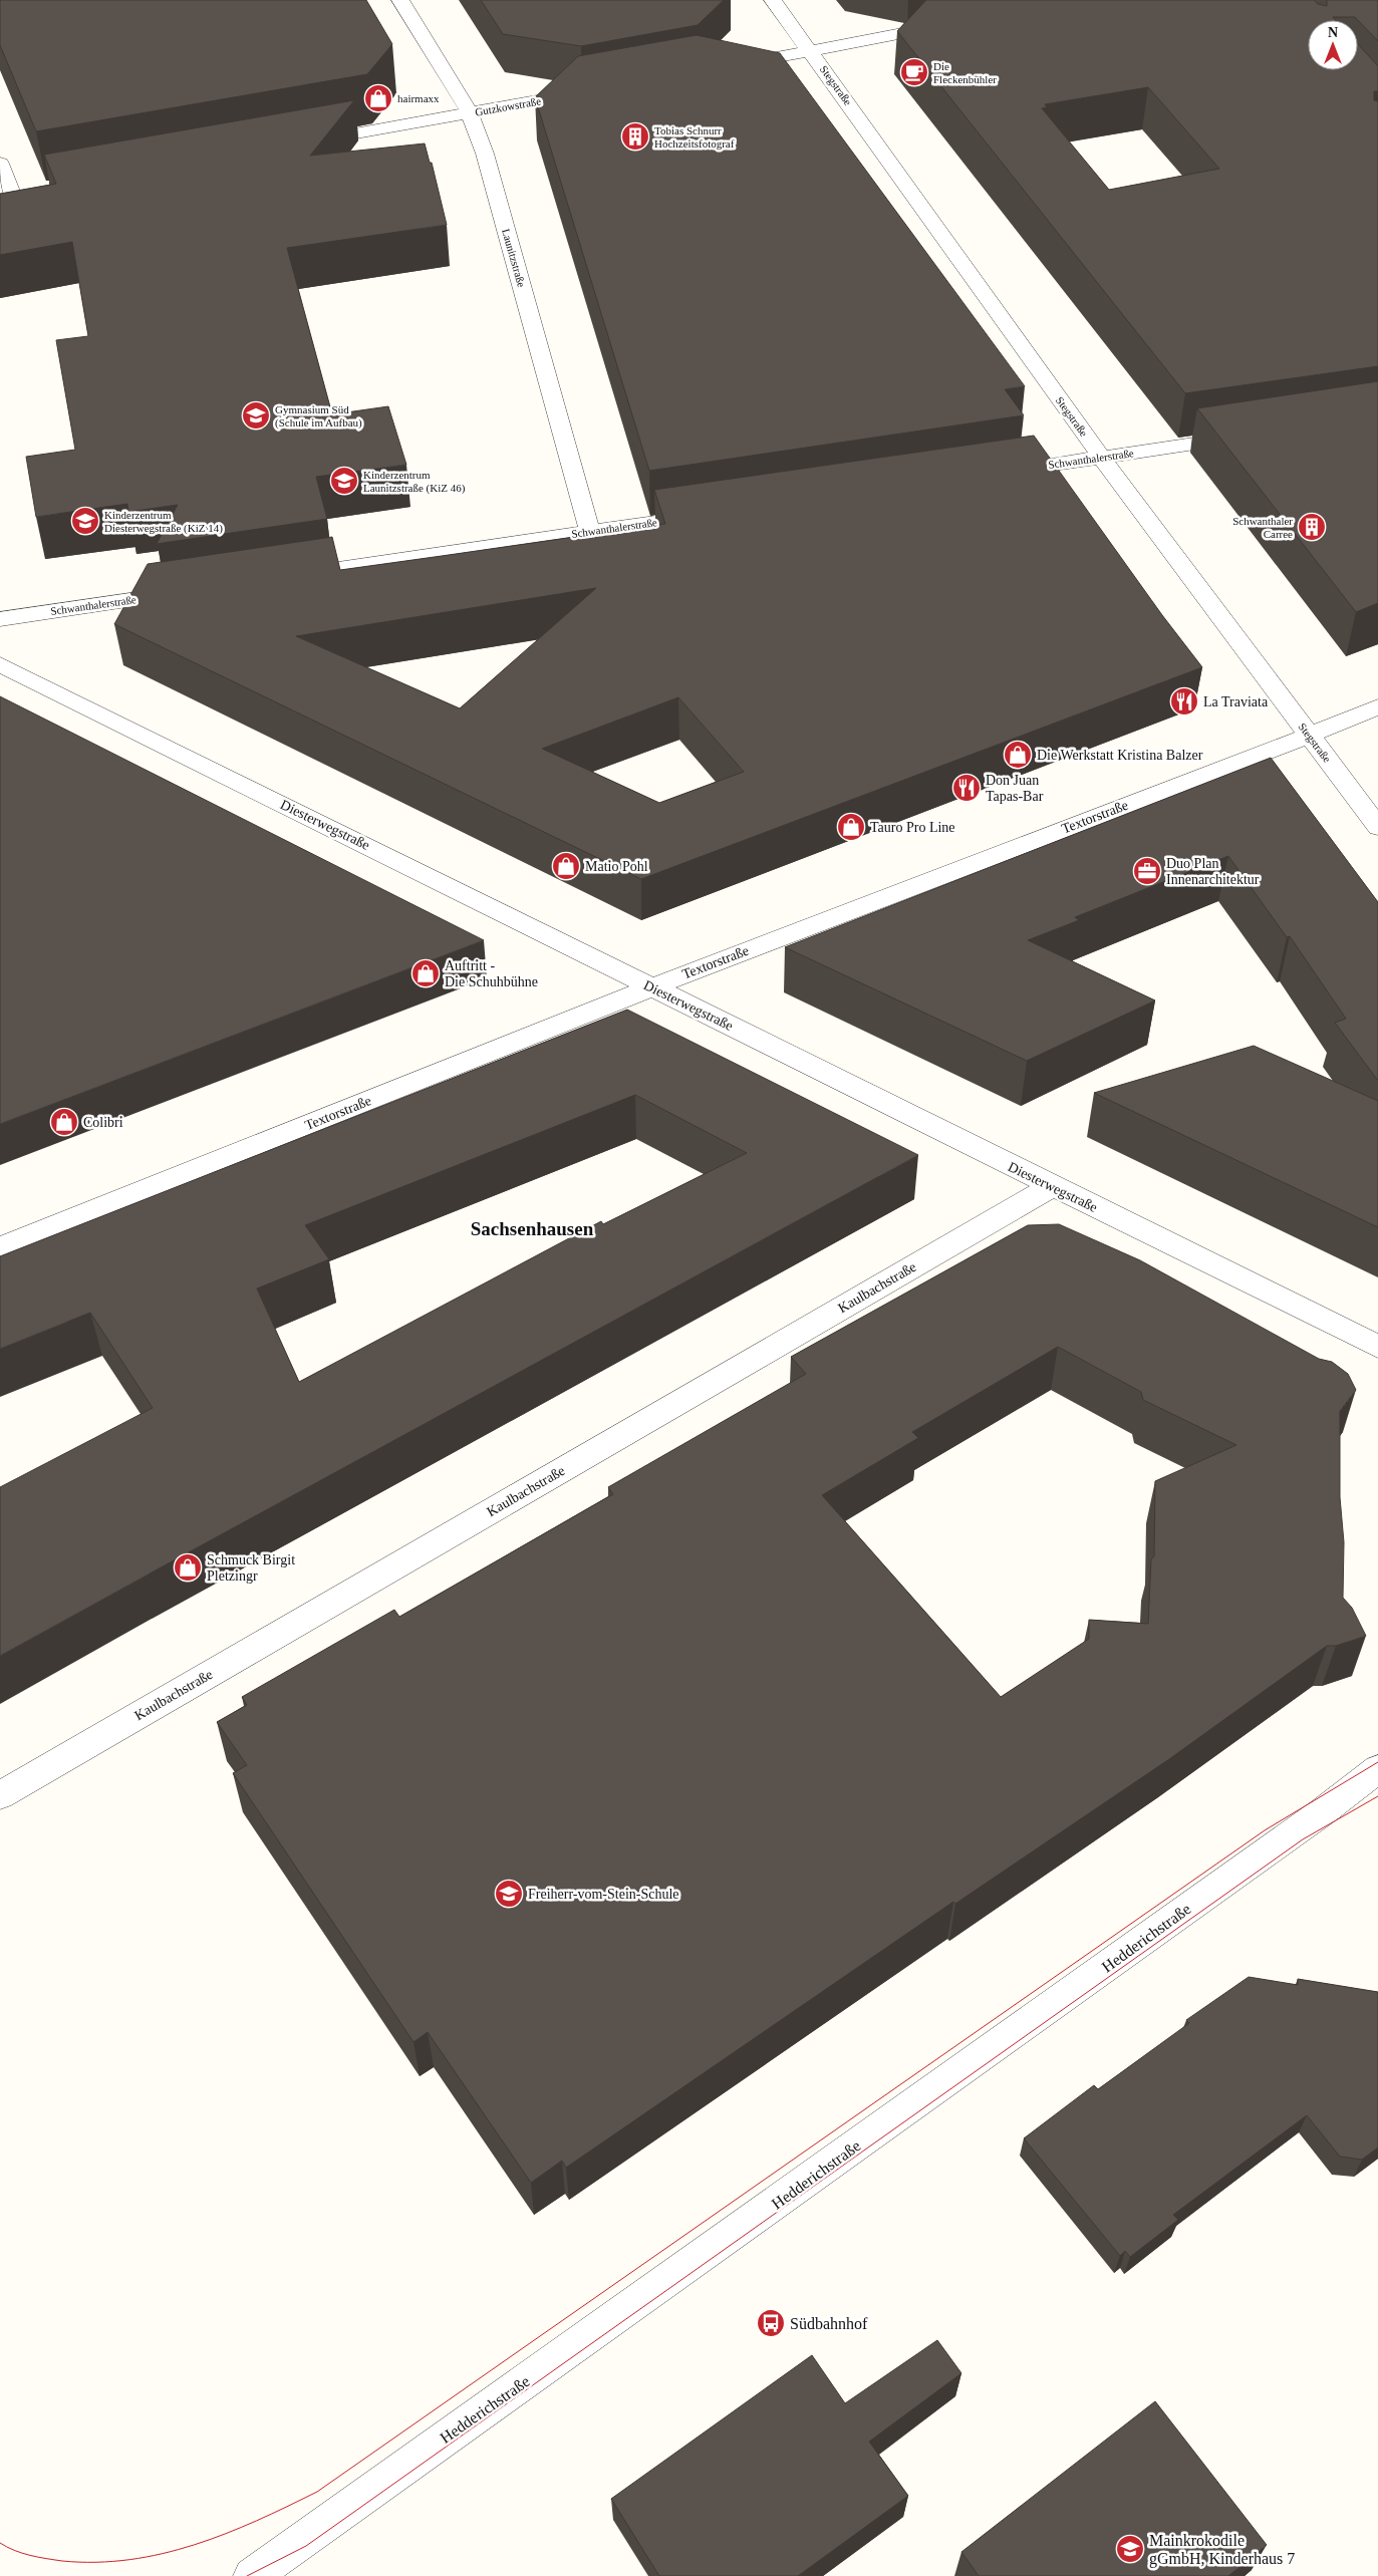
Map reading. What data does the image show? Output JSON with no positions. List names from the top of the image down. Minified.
{"streets":{"street":["Stegstraße","Gutzkowstraße","Launitzstraße","Schwanthalerstraße","Textorstraße","Diesterwegstraße","Kaulbachstraße","Hedderichstraße"]},"crossings":[["Stegstraße","Schwanthalerstraße"],["Stegstraße","Textorstraße"],["Gutzkowstraße","Launitzstraße"],["Launitzstraße","Schwanthalerstraße"],["Textorstraße","Diesterwegstraße"],["Diesterwegstraße","Kaulbachstraße"]],"districts":["Sachsenhausen"],"places":{"cafe":["Die Fleckenbühler"],"shop":["hairmaxx","Die Werkstatt Kristina Balzer","Tauro Pro Line","Matio Pohl","Auftritt - Die Schuhbühne","Colibri","Schmuck Birgit Pletzingr"],"building":["Tobias Schnurr Hochzeitsfotograf","Schwanthaler Carree"],"school or university":["Gymnasium Süd (Schule im Aufbau)","Kinderzentrum Launitzstraße (KiZ 46)","Kinderzentrum Diesterwegstraße (KiZ 14)","Freiherr-vom-Stein-Schule","Mainkrokodile gGmbH, Kinderhaus 7"],"restaurant":["La Traviata","Don Juan Tapas-Bar"],"office":["Duo Plan Innenarchitektur"],"bus stop":["Südbahnhof"]},"north":"top"}
